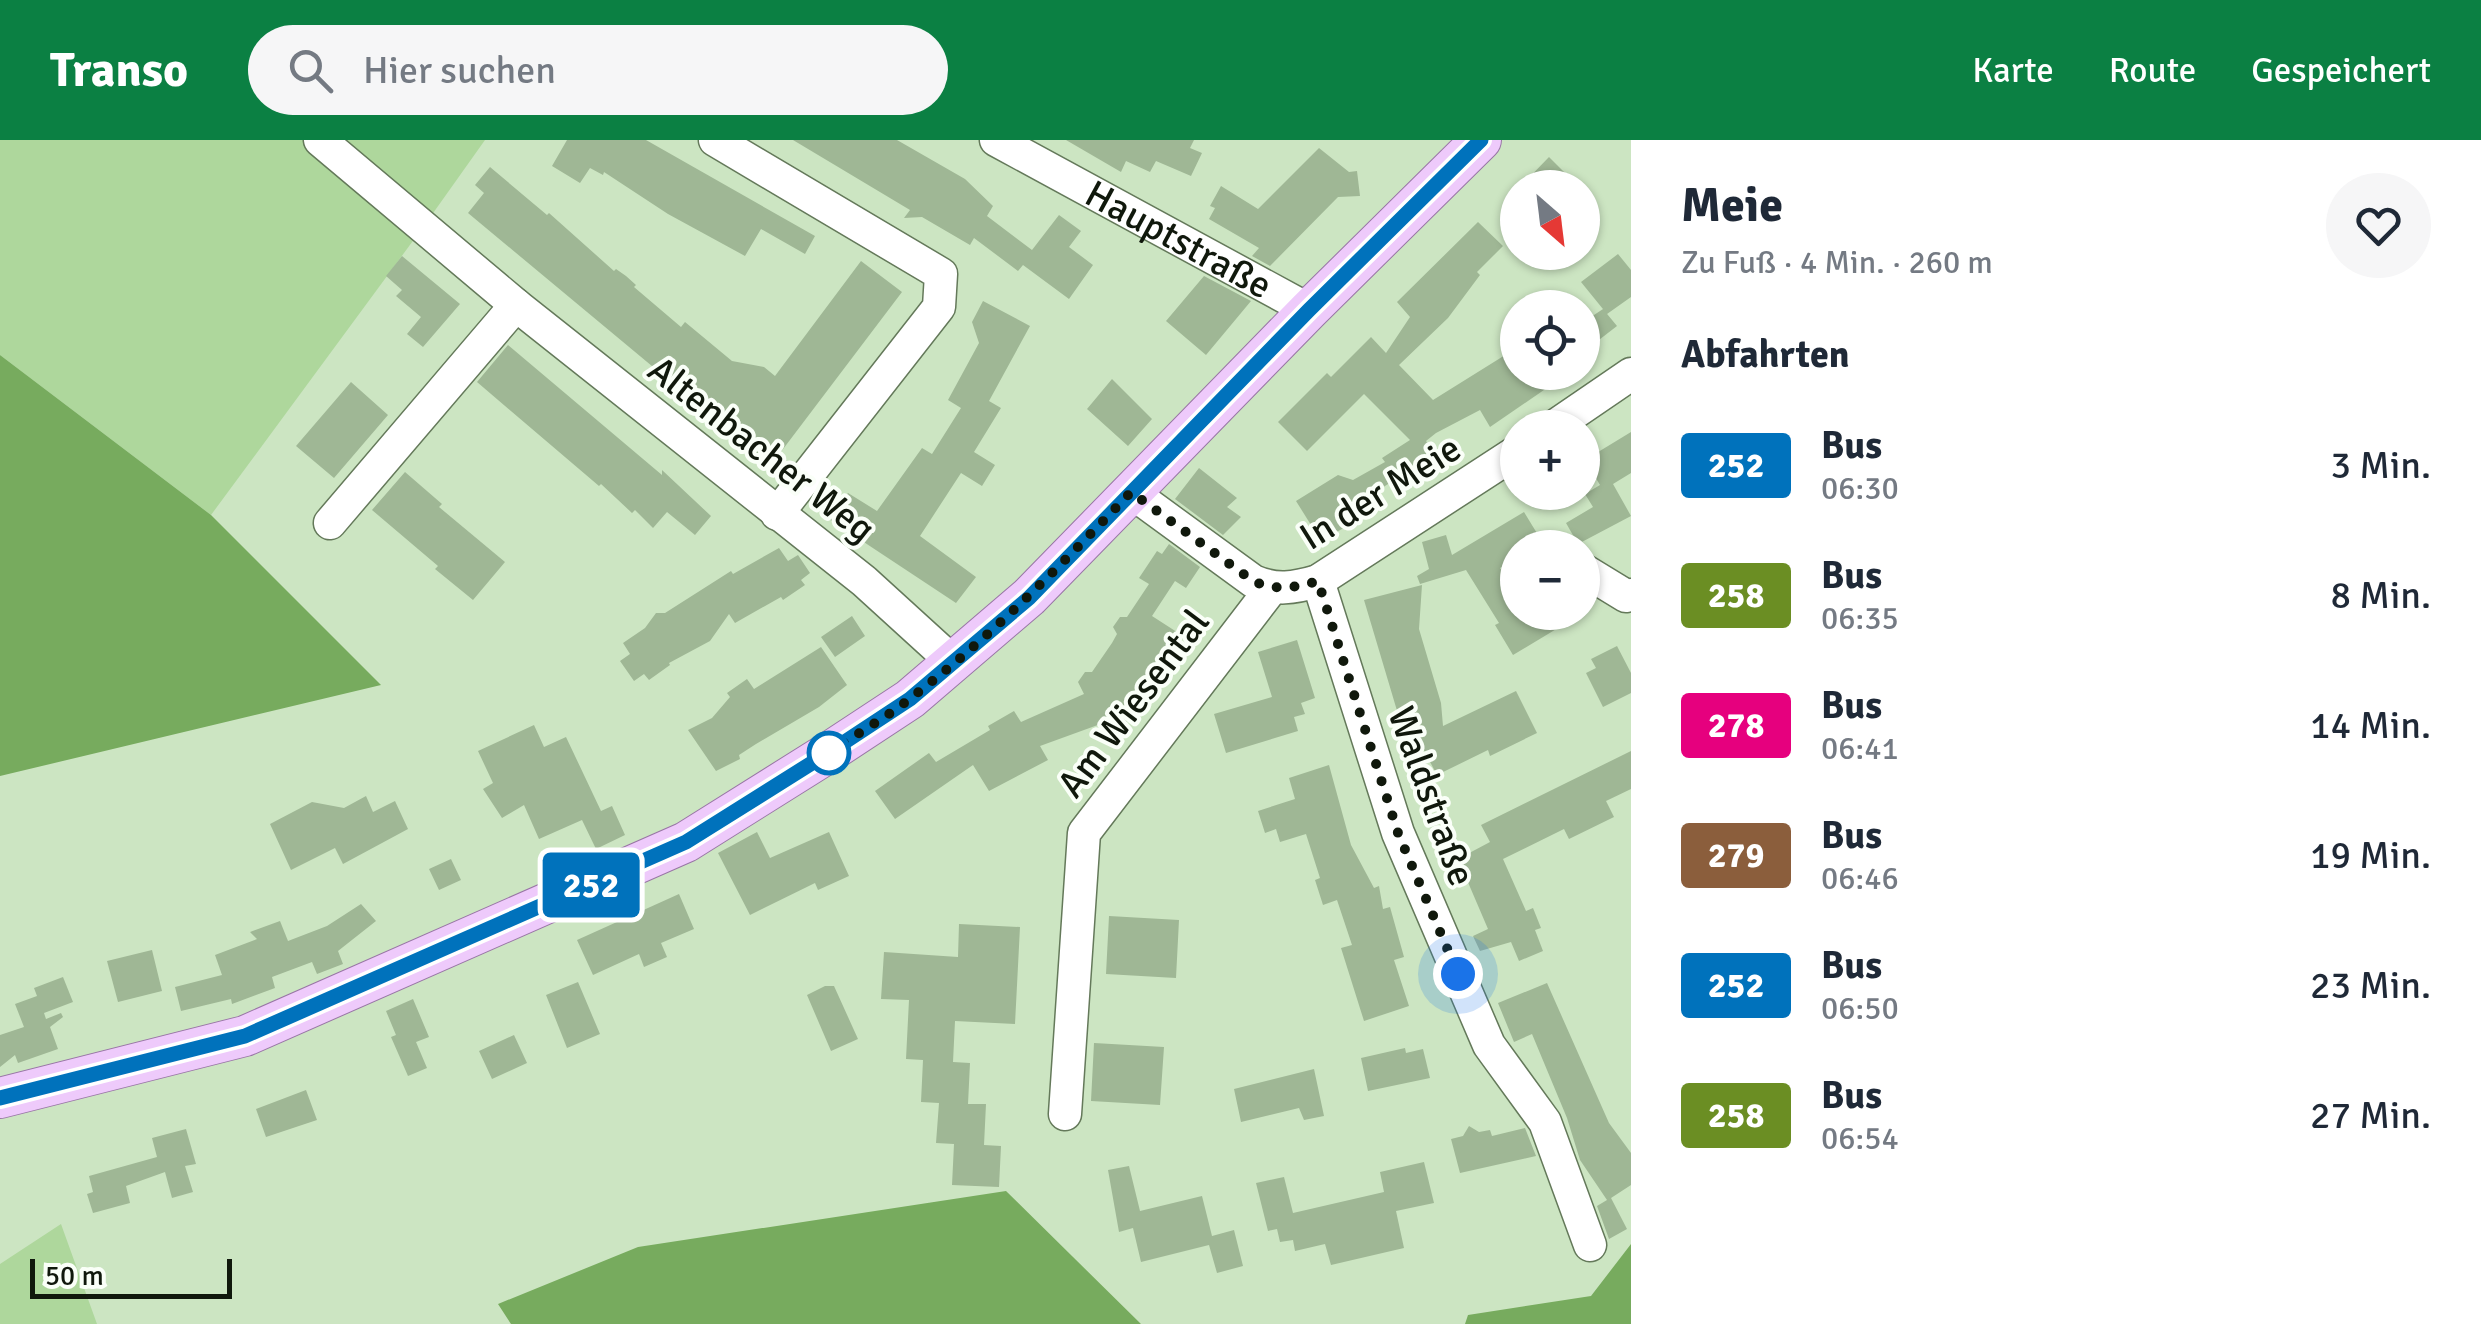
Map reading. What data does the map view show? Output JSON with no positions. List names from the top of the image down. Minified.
{"streets":{"main road":["Hauptstraße"],"street":["Altenbacher Weg","In der Meie","Am Wiesental","Waldstraße"]},"crossings":[["Hauptstraße","Altenbacher Weg"],["Hauptstraße","In der Meie"],["In der Meie","Am Wiesental"],["In der Meie","Waldstraße"]],"lines":["bus line 252"],"scale_bar":"50 m","north":"bottom right","page":{"header":"Transo","search":"Hier suchen","nav":["Karte","Route","Gespeichert"],"on_map":"252","heading":[["Meie","Zu Fuß · 4 Min. · 260 m"],"Abfahrten"],"map_buttons":["+","−"],"list":[{"mark":"252","name":"Bus","note":"06:30","value":"3 Min."},{"mark":"258","name":"Bus","note":"06:35","value":"8 Min."},{"mark":"278","name":"Bus","note":"06:41","value":"14 Min."},{"mark":"279","name":"Bus","note":"06:46","value":"19 Min."},{"mark":"252","name":"Bus","note":"06:50","value":"23 Min."},{"mark":"258","name":"Bus","note":"06:54","value":"27 Min."}],"scale":"50 m"}}
